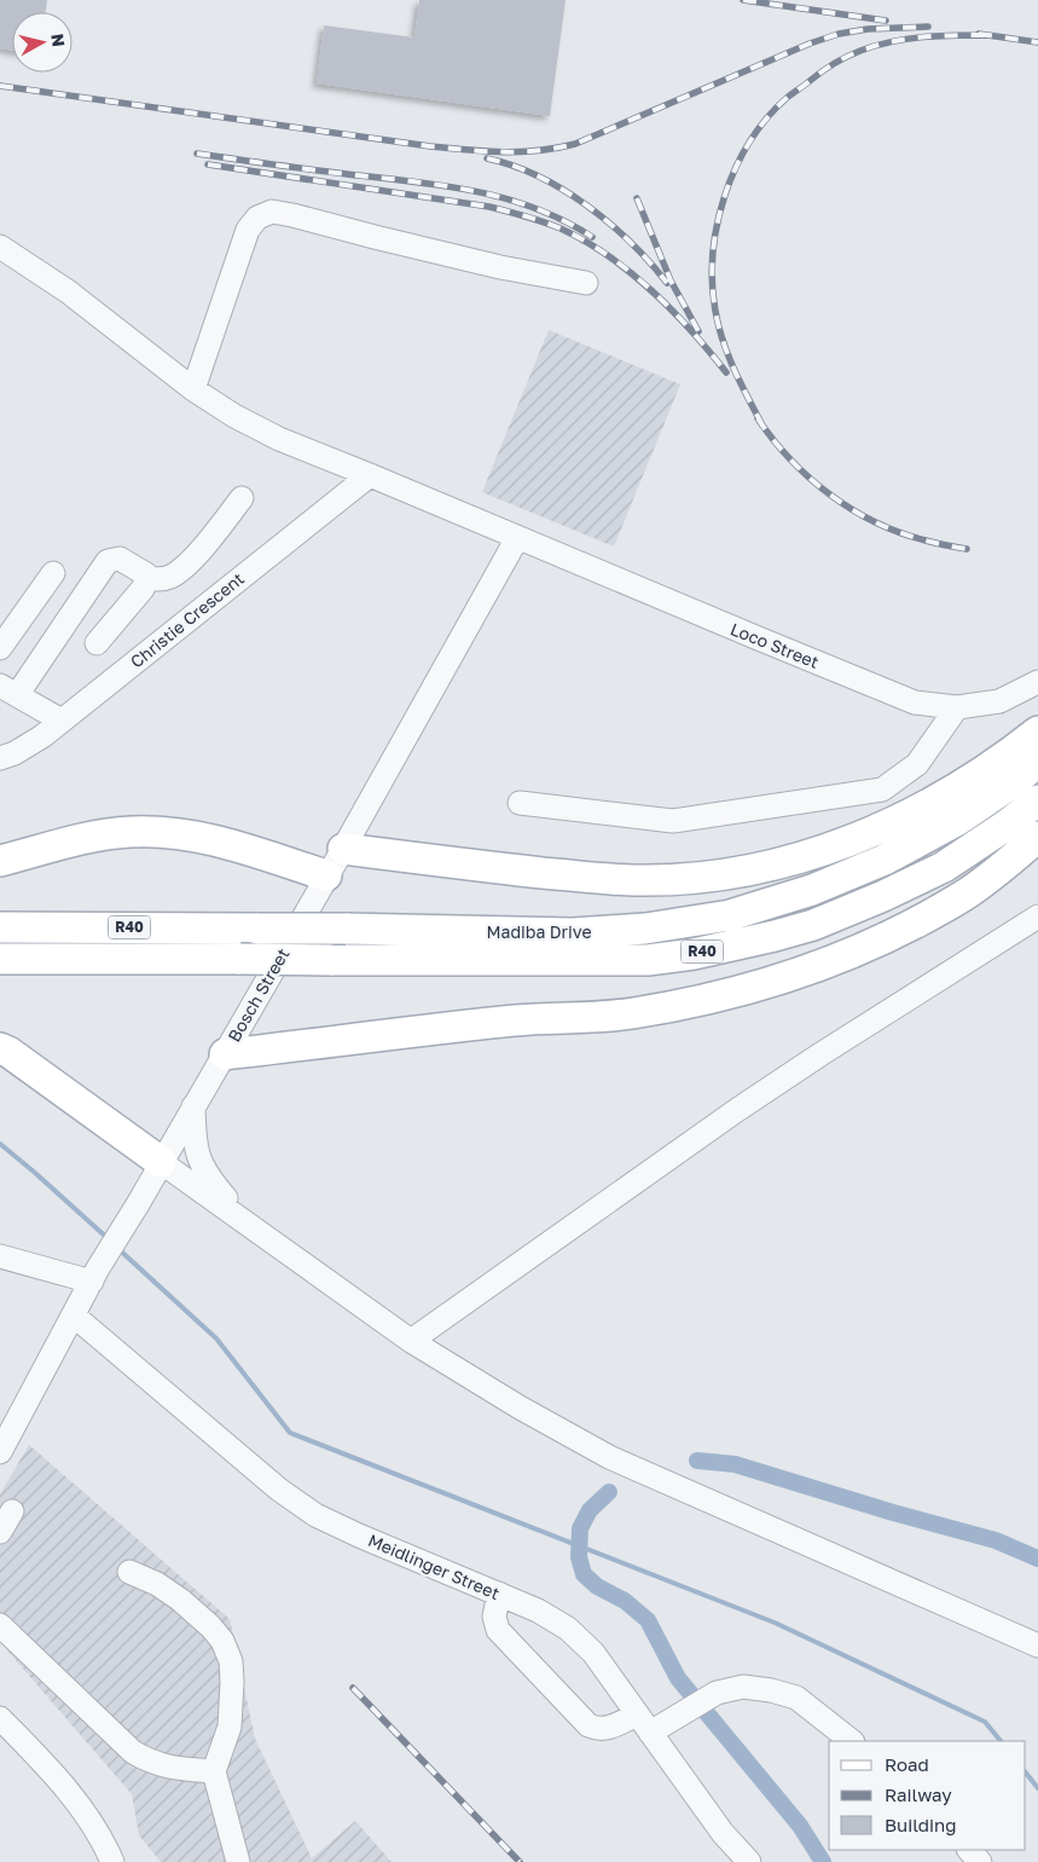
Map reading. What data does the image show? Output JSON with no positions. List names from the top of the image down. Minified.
{"streets":{"main road":["R40","Madiba Drive"],"street":["Christie Crescent","Loco Street","Bosch Street","Meidlinger Street"]},"crossings":[["Christie Crescent","Loco Street"],["Loco Street","Bosch Street"],["Bosch Street","Meidlinger Street"]],"legend":["Road","Railway","Building"],"north":"right"}
